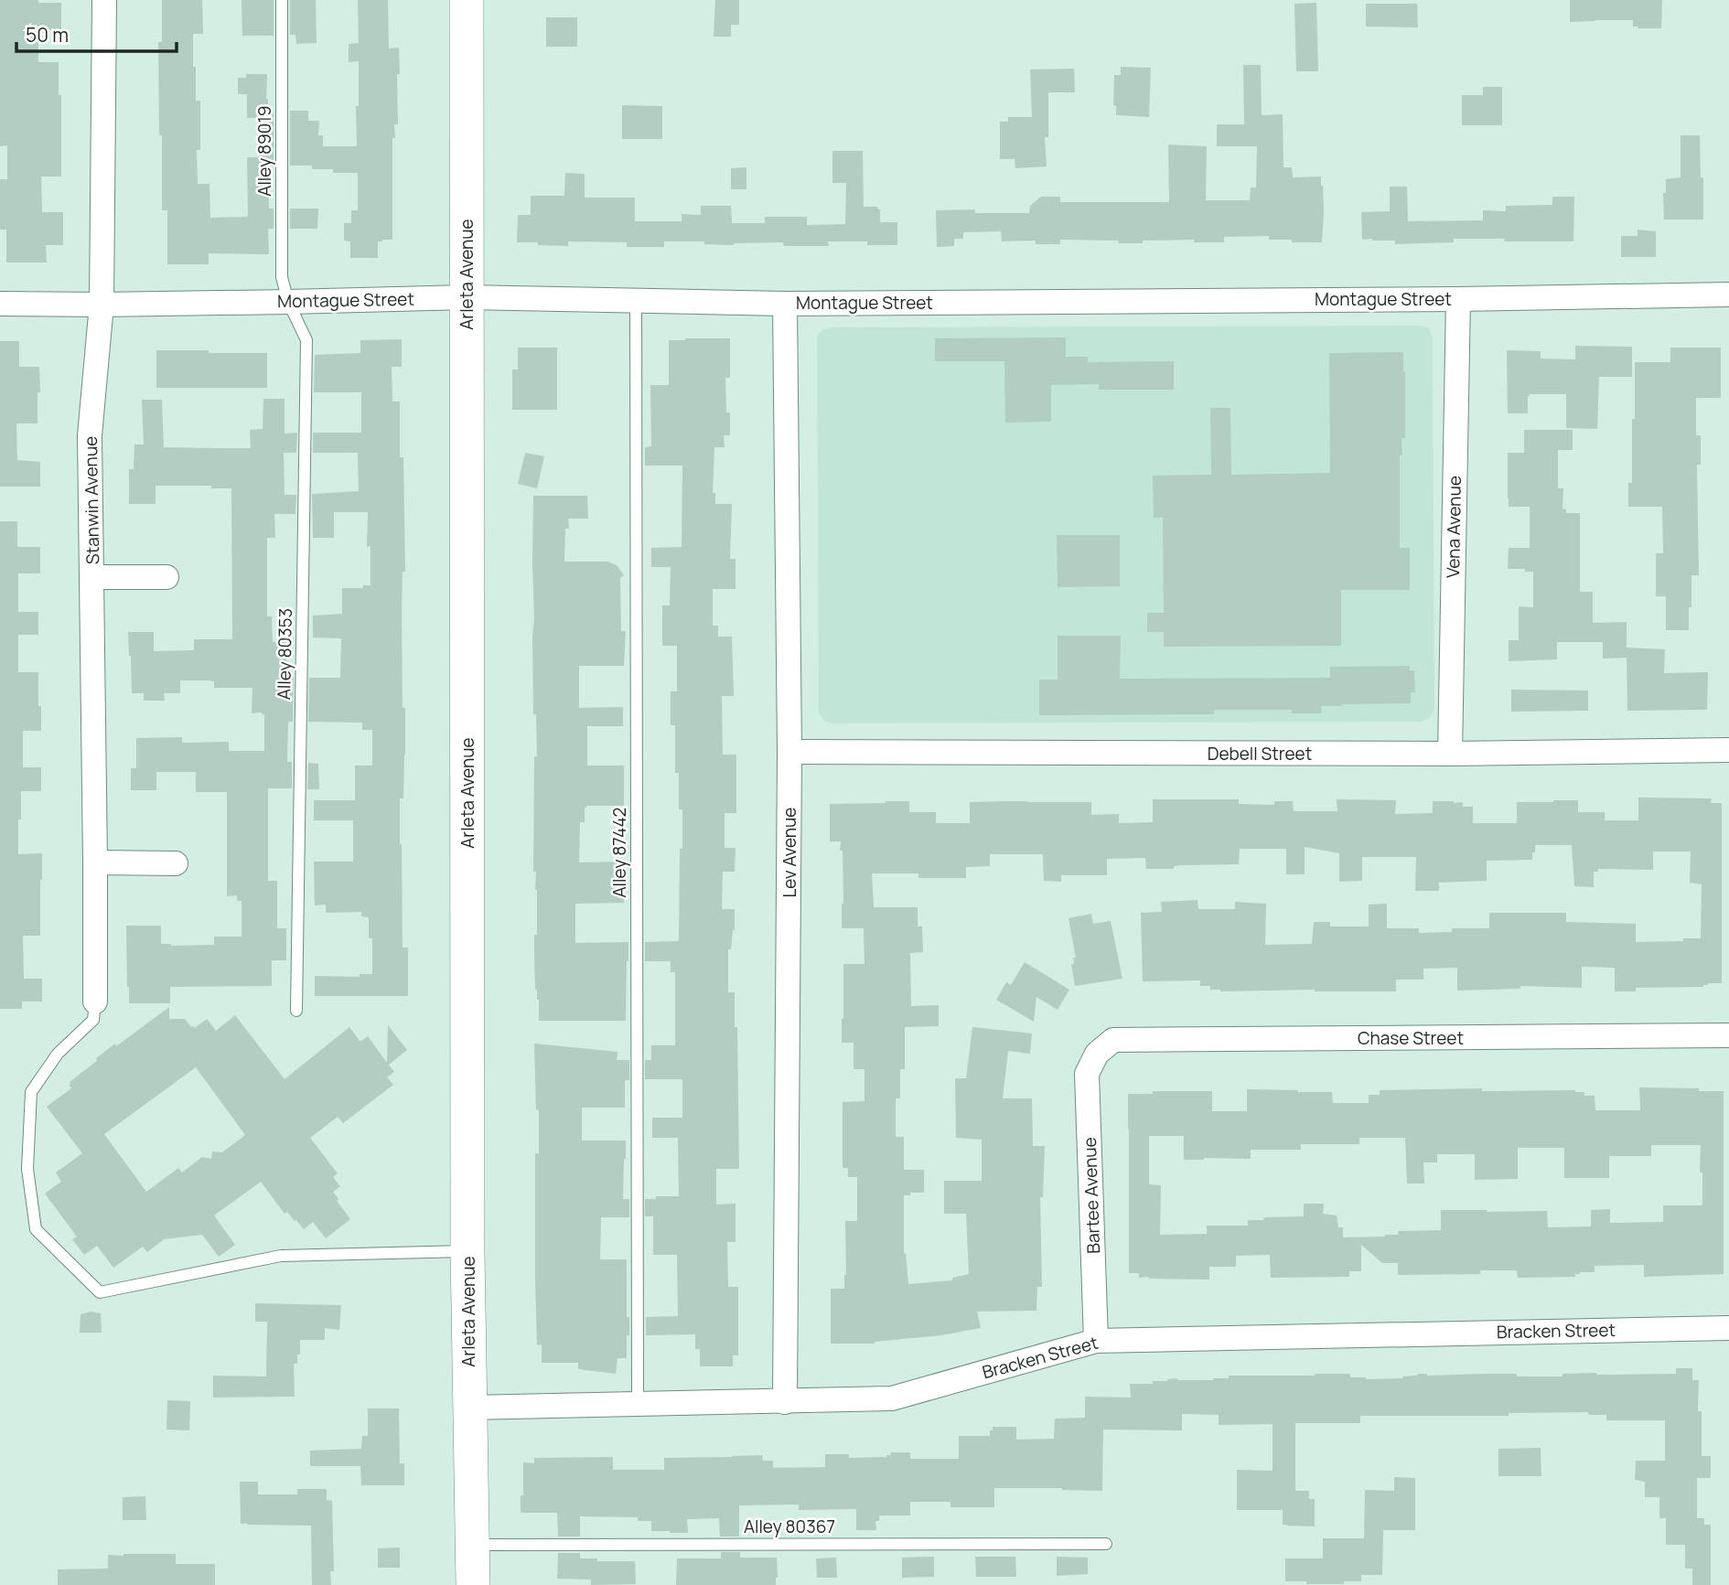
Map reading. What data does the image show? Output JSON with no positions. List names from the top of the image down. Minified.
{"streets":{"main road":["Arleta Avenue"],"street":["Montague Street","Stanwin Avenue","Vena Avenue","Debell Street","Lev Avenue","Chase Street","Bartee Avenue","Bracken Street"],"lane":["Alley 89019","Alley 80353","Alley 87442","Alley 80367"]},"crossings":[["Alley 89019","Montague Street"],["Alley 89019","Alley 80353"],["Arleta Avenue","Montague Street"],["Arleta Avenue","Bracken Street"],["Arleta Avenue","Alley 80367"],["Montague Street","Stanwin Avenue"],["Montague Street","Vena Avenue"],["Montague Street","Alley 80353"],["Montague Street","Alley 87442"],["Montague Street","Lev Avenue"],["Vena Avenue","Debell Street"],["Debell Street","Lev Avenue"],["Alley 87442","Bracken Street"],["Lev Avenue","Bracken Street"],["Chase Street","Bartee Avenue"],["Bartee Avenue","Bracken Street"]],"scale_bar":"50 m"}
